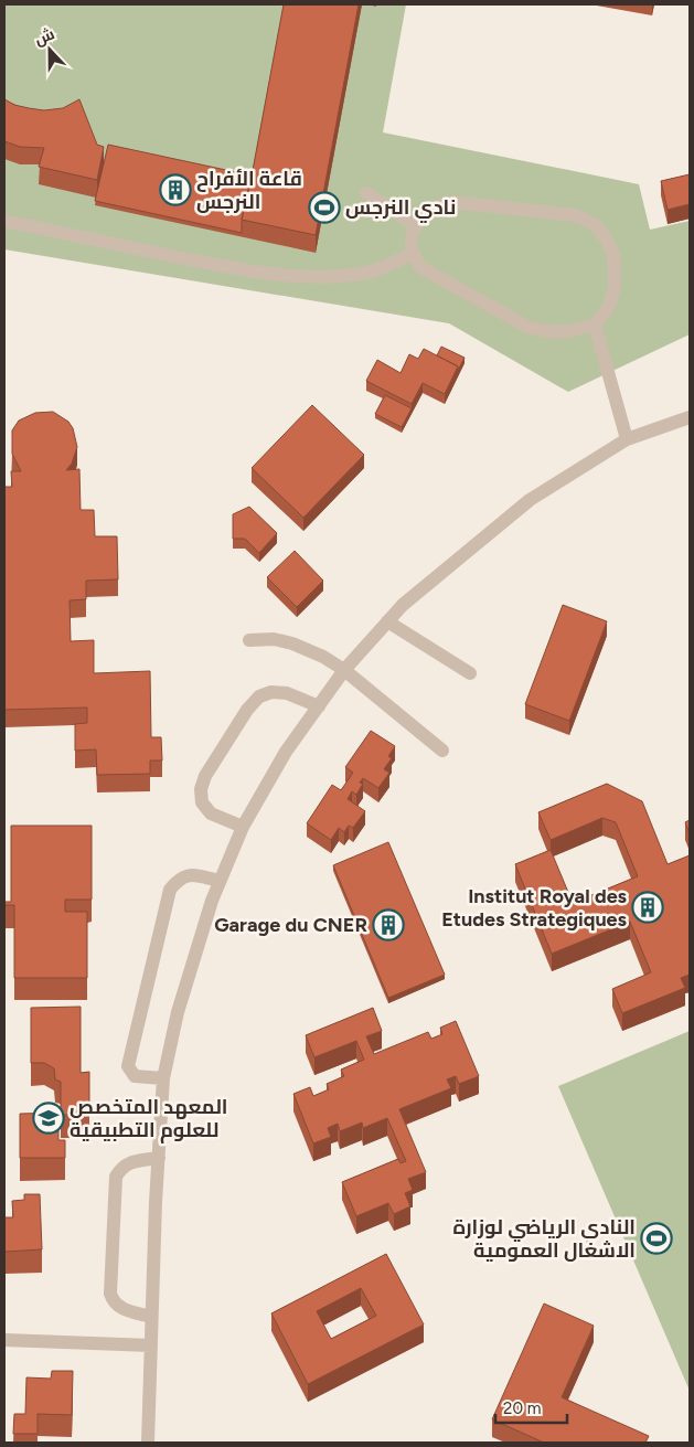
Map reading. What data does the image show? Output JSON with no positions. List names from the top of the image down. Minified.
{"places":{"building":["قاعة الأفراح النرجس","Institut Royal des Etudes Strategiques","Garage du CNER"],"sports":["نادي النرجس","النادي الرياضي لوزارة الاشغال العمومية"],"school or university":["المعهد المتخصص للعلوم التطبيقية"]},"scale_bar":"20 m","north":"top"}
